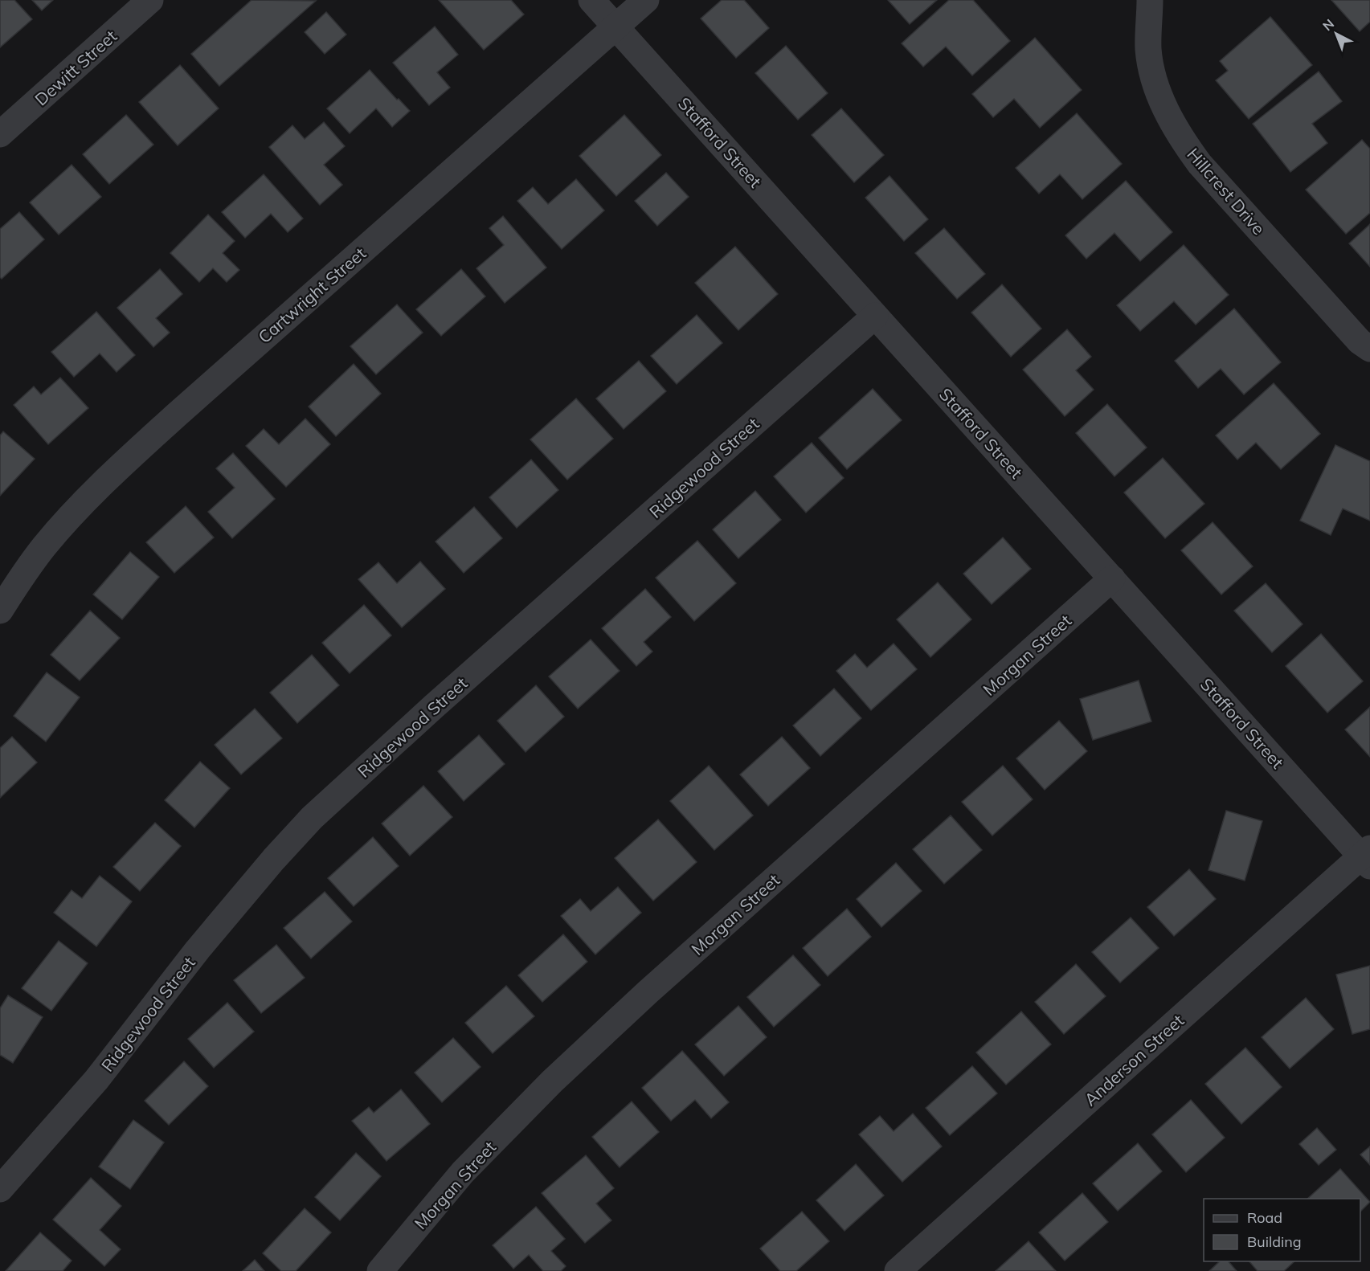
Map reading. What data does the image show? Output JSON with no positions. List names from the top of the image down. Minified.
{"streets":{"street":["Dewitt Street","Stafford Street","Hillcrest Drive","Cartwright Street","Ridgewood Street","Morgan Street","Anderson Street"]},"crossings":[["Stafford Street","Cartwright Street"],["Stafford Street","Ridgewood Street"],["Stafford Street","Morgan Street"],["Stafford Street","Anderson Street"]],"legend":["Road","Building"],"north":"top left"}
